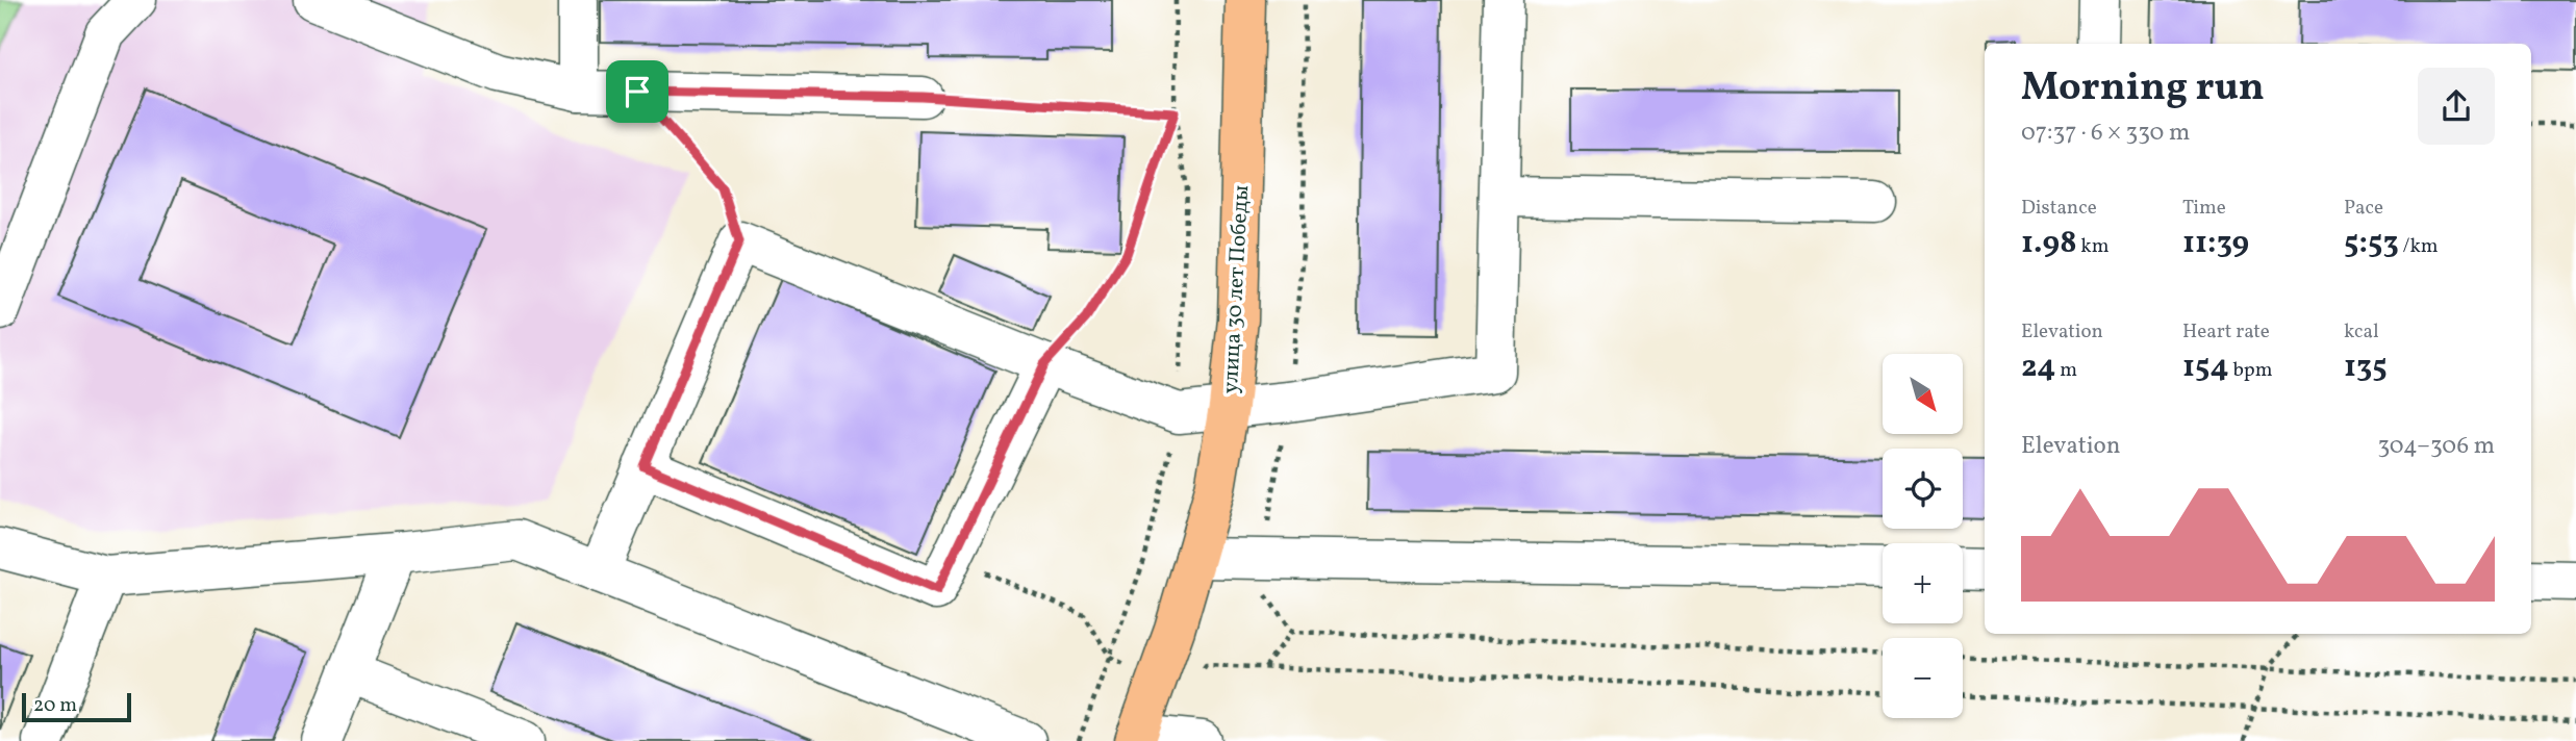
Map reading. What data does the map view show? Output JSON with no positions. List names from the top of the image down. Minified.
{"streets":{"main road":["улица 30 лет Победы"]},"scale_bar":"20 m","north":"bottom right","page":{"heading":["Morning run","07:37 · 6 × 330 m"],"stats":[["Distance","1.98 km"],["Time","11:39"],["Pace","5:53 /km"],["Elevation","24 m"],["Heart rate","154 bpm"],["kcal","135"]],"map_buttons":["+","−"],"chart":["Elevation","304–306 m"],"scale":"20 m"}}
